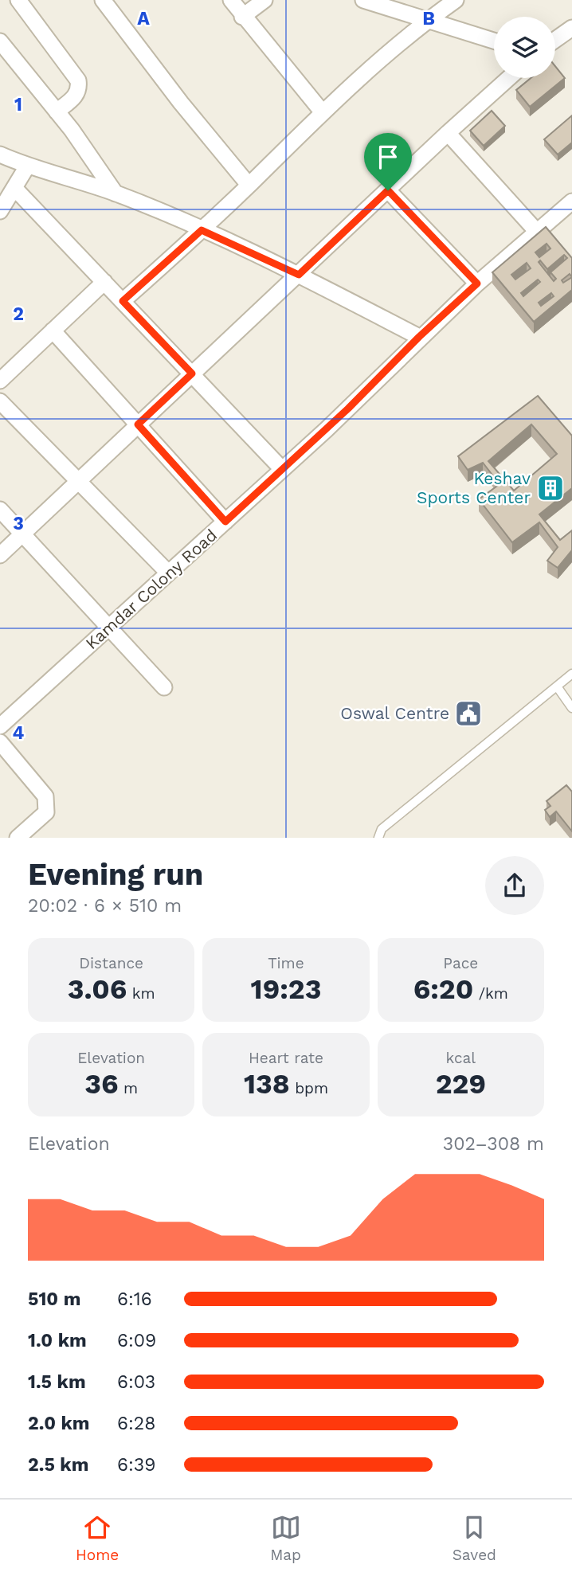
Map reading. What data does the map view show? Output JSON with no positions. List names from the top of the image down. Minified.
{"streets":{"street":["Kamdar Colony Road"]},"places":{"building":["Keshav Sports Center"],"public building":["Oswal Centre"]},"page":{"heading":["Evening run","20:02 · 6 × 510 m"],"stats":[["Distance","3.06 km"],["Time","19:23"],["Pace","6:20 /km"],["Elevation","36 m"],["Heart rate","138 bpm"],["kcal","229"]],"chart":["Elevation","302–308 m"],"list":[{"name":"510 m","note":"6:16"},{"name":"1.0 km","note":"6:09"},{"name":"1.5 km","note":"6:03"},{"name":"2.0 km","note":"6:28"},{"name":"2.5 km","note":"6:39"}],"tabs":["Home","Map","Saved"]},"grid":{"columns":["A","B"],"rows":["1","2","3","4"]}}
